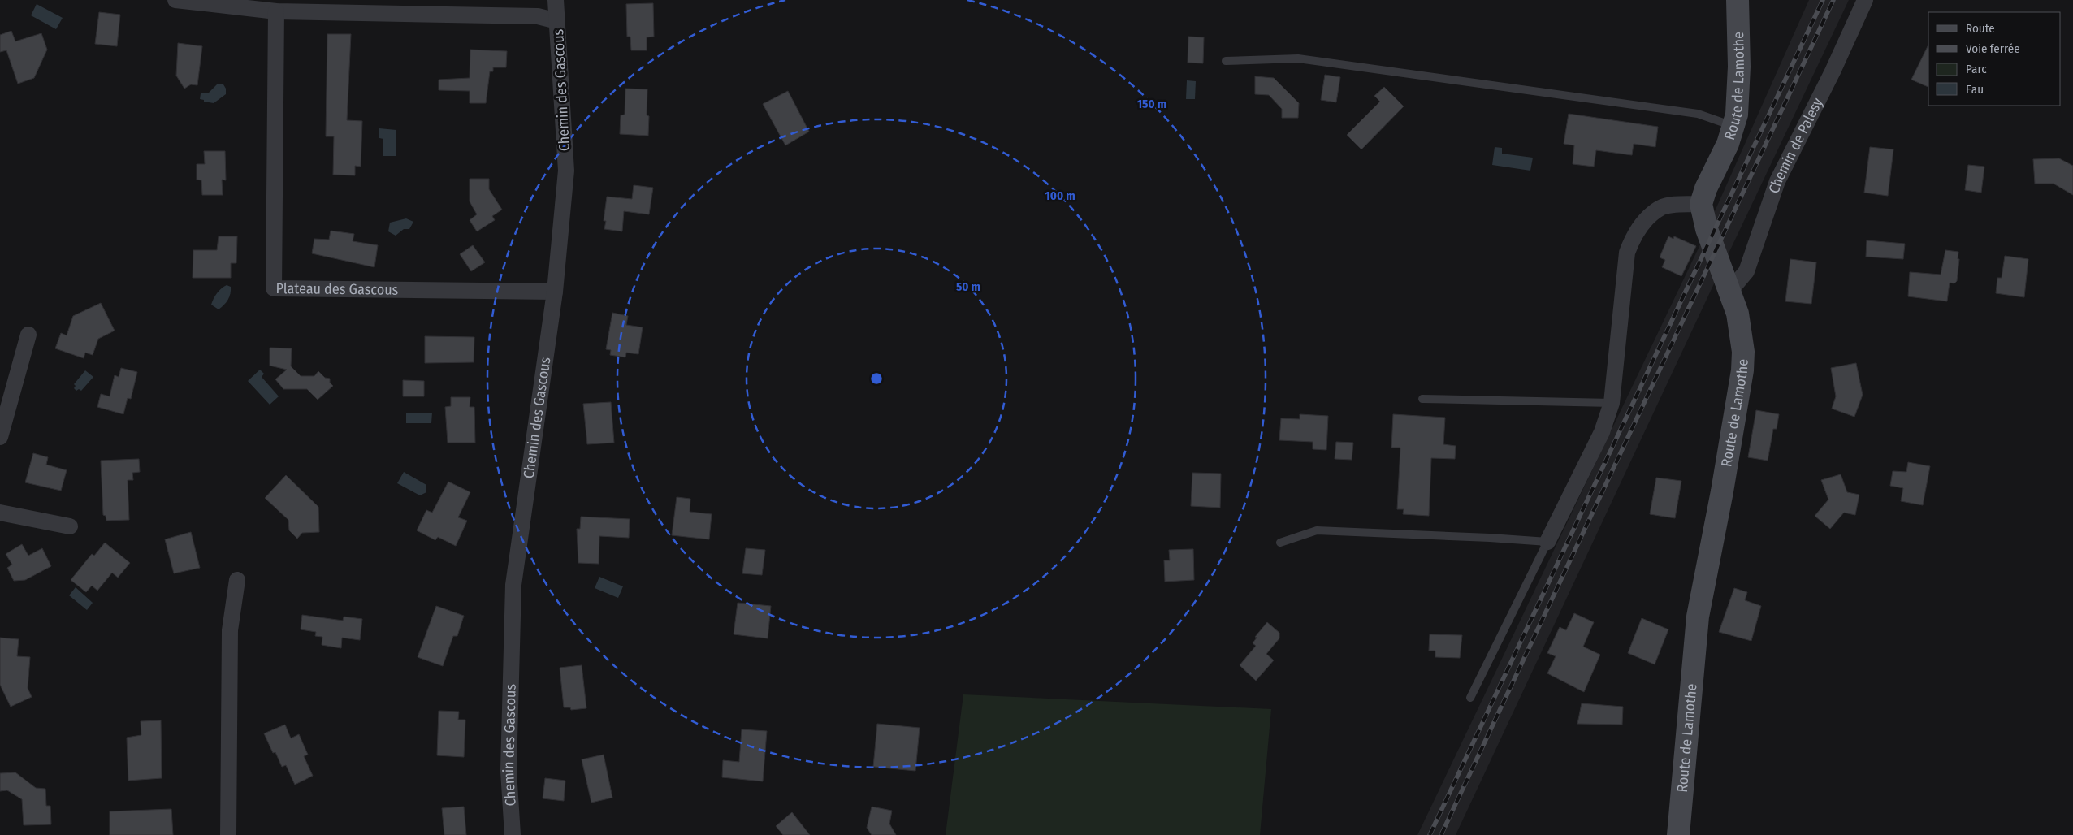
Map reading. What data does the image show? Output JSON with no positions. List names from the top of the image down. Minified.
{"streets":{"street":["Route de Lamothe","Chemin des Gascous","Chemin de Palesy","Plateau des Gascous"]},"crossings":[["Route de Lamothe","Chemin de Palesy"],["Chemin des Gascous","Plateau des Gascous"]],"legend":["Route","Voie ferrée","Parc","Eau"],"rings":["150 m","100 m","50 m"]}
